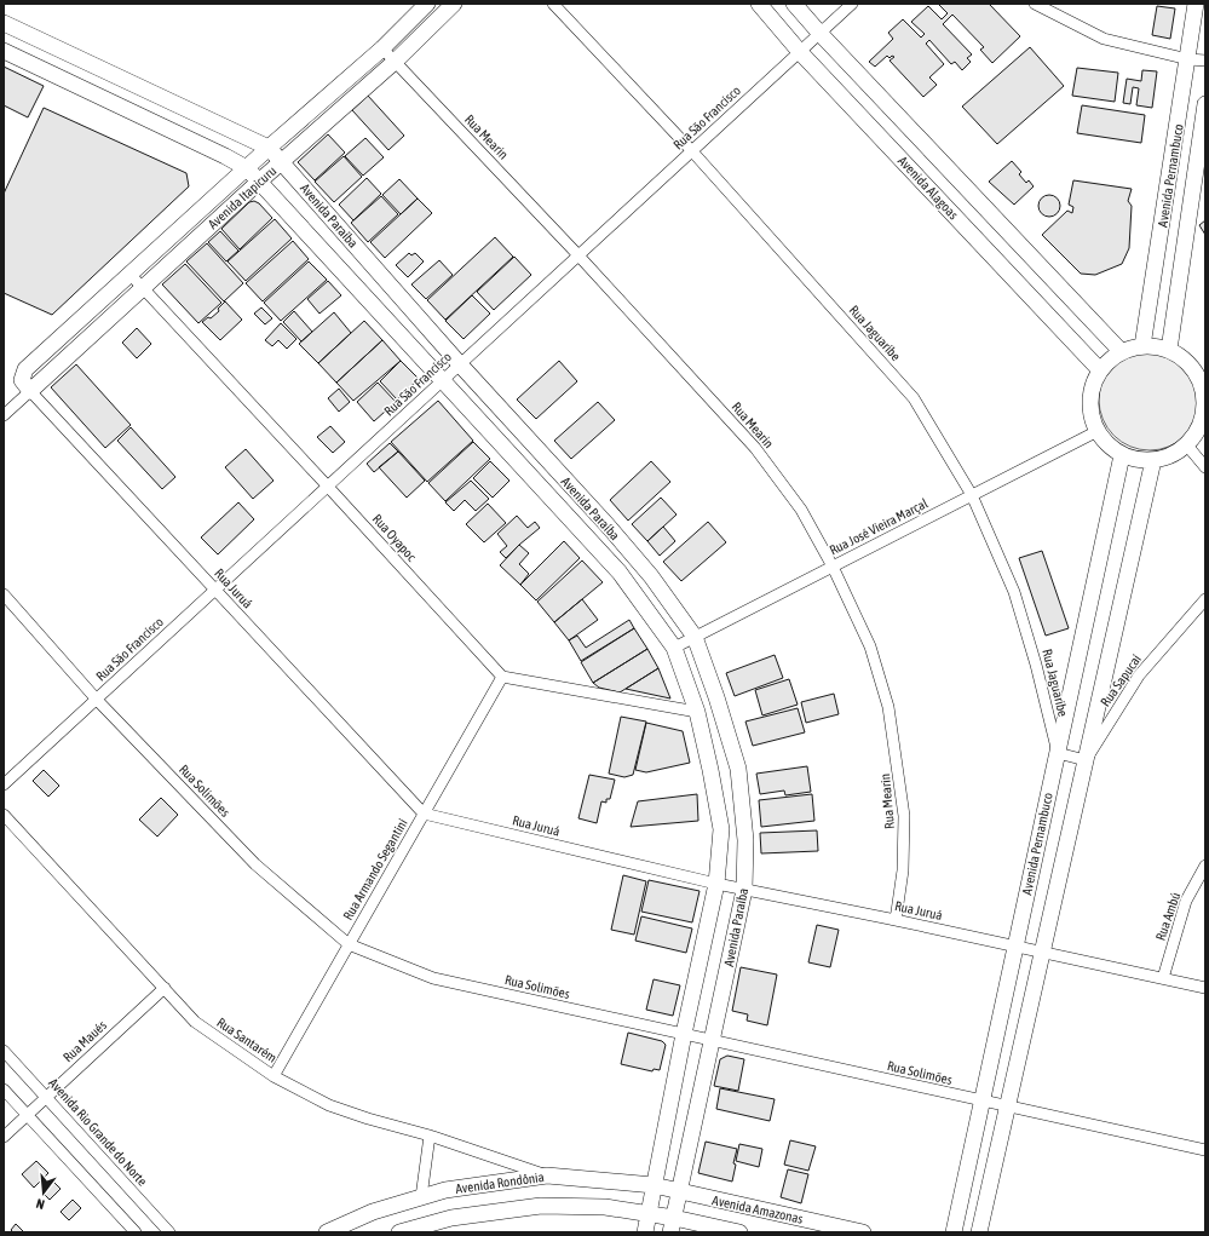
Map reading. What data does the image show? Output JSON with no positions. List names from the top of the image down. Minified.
{"streets":{"street":["Rua São Francisco","Rua Mearin","Avenida Pernambuco","Avenida Alagoas","Avenida Itapicuru","Avenida Paraíba","Rua Jaguaribe","Rua José Vieira Marçal","Rua Oyapoc","Rua Juruá","Rua Sapucaí","Rua Solimões","Rua Armando Segantini","Rua Ambú","Rua Santarém","Rua Maués","Avenida Rio Grande do Norte","Avenida Rondônia","Avenida Amazonas"]},"crossings":[["Rua São Francisco","Rua Mearin"],["Rua São Francisco","Avenida Alagoas"],["Rua São Francisco","Avenida Paraíba"],["Rua São Francisco","Rua Jaguaribe"],["Rua São Francisco","Rua Oyapoc"],["Rua São Francisco","Rua Juruá"],["Rua São Francisco","Rua Solimões"],["Rua Mearin","Avenida Itapicuru"],["Rua Mearin","Rua José Vieira Marçal"],["Rua Mearin","Rua Juruá"],["Avenida Pernambuco","Avenida Alagoas"],["Avenida Pernambuco","Rua Jaguaribe"],["Avenida Pernambuco","Rua José Vieira Marçal"],["Avenida Pernambuco","Rua Juruá"],["Avenida Pernambuco","Rua Solimões"],["Avenida Alagoas","Rua José Vieira Marçal"],["Avenida Itapicuru","Avenida Paraíba"],["Avenida Itapicuru","Rua Oyapoc"],["Avenida Itapicuru","Rua Juruá"],["Avenida Paraíba","Rua José Vieira Marçal"],["Avenida Paraíba","Rua Juruá"],["Avenida Paraíba","Rua Solimões"],["Avenida Paraíba","Avenida Rondônia"],["Avenida Paraíba","Avenida Amazonas"],["Rua Jaguaribe","Rua José Vieira Marçal"],["Rua Oyapoc","Rua Armando Segantini"],["Rua Juruá","Rua Armando Segantini"],["Rua Juruá","Rua Ambú"],["Rua Solimões","Rua Armando Segantini"],["Rua Armando Segantini","Rua Santarém"],["Rua Santarém","Rua Maués"],["Rua Santarém","Avenida Rondônia"],["Rua Maués","Avenida Rio Grande do Norte"],["Avenida Rondônia","Avenida Amazonas"]],"north":"bottom"}
